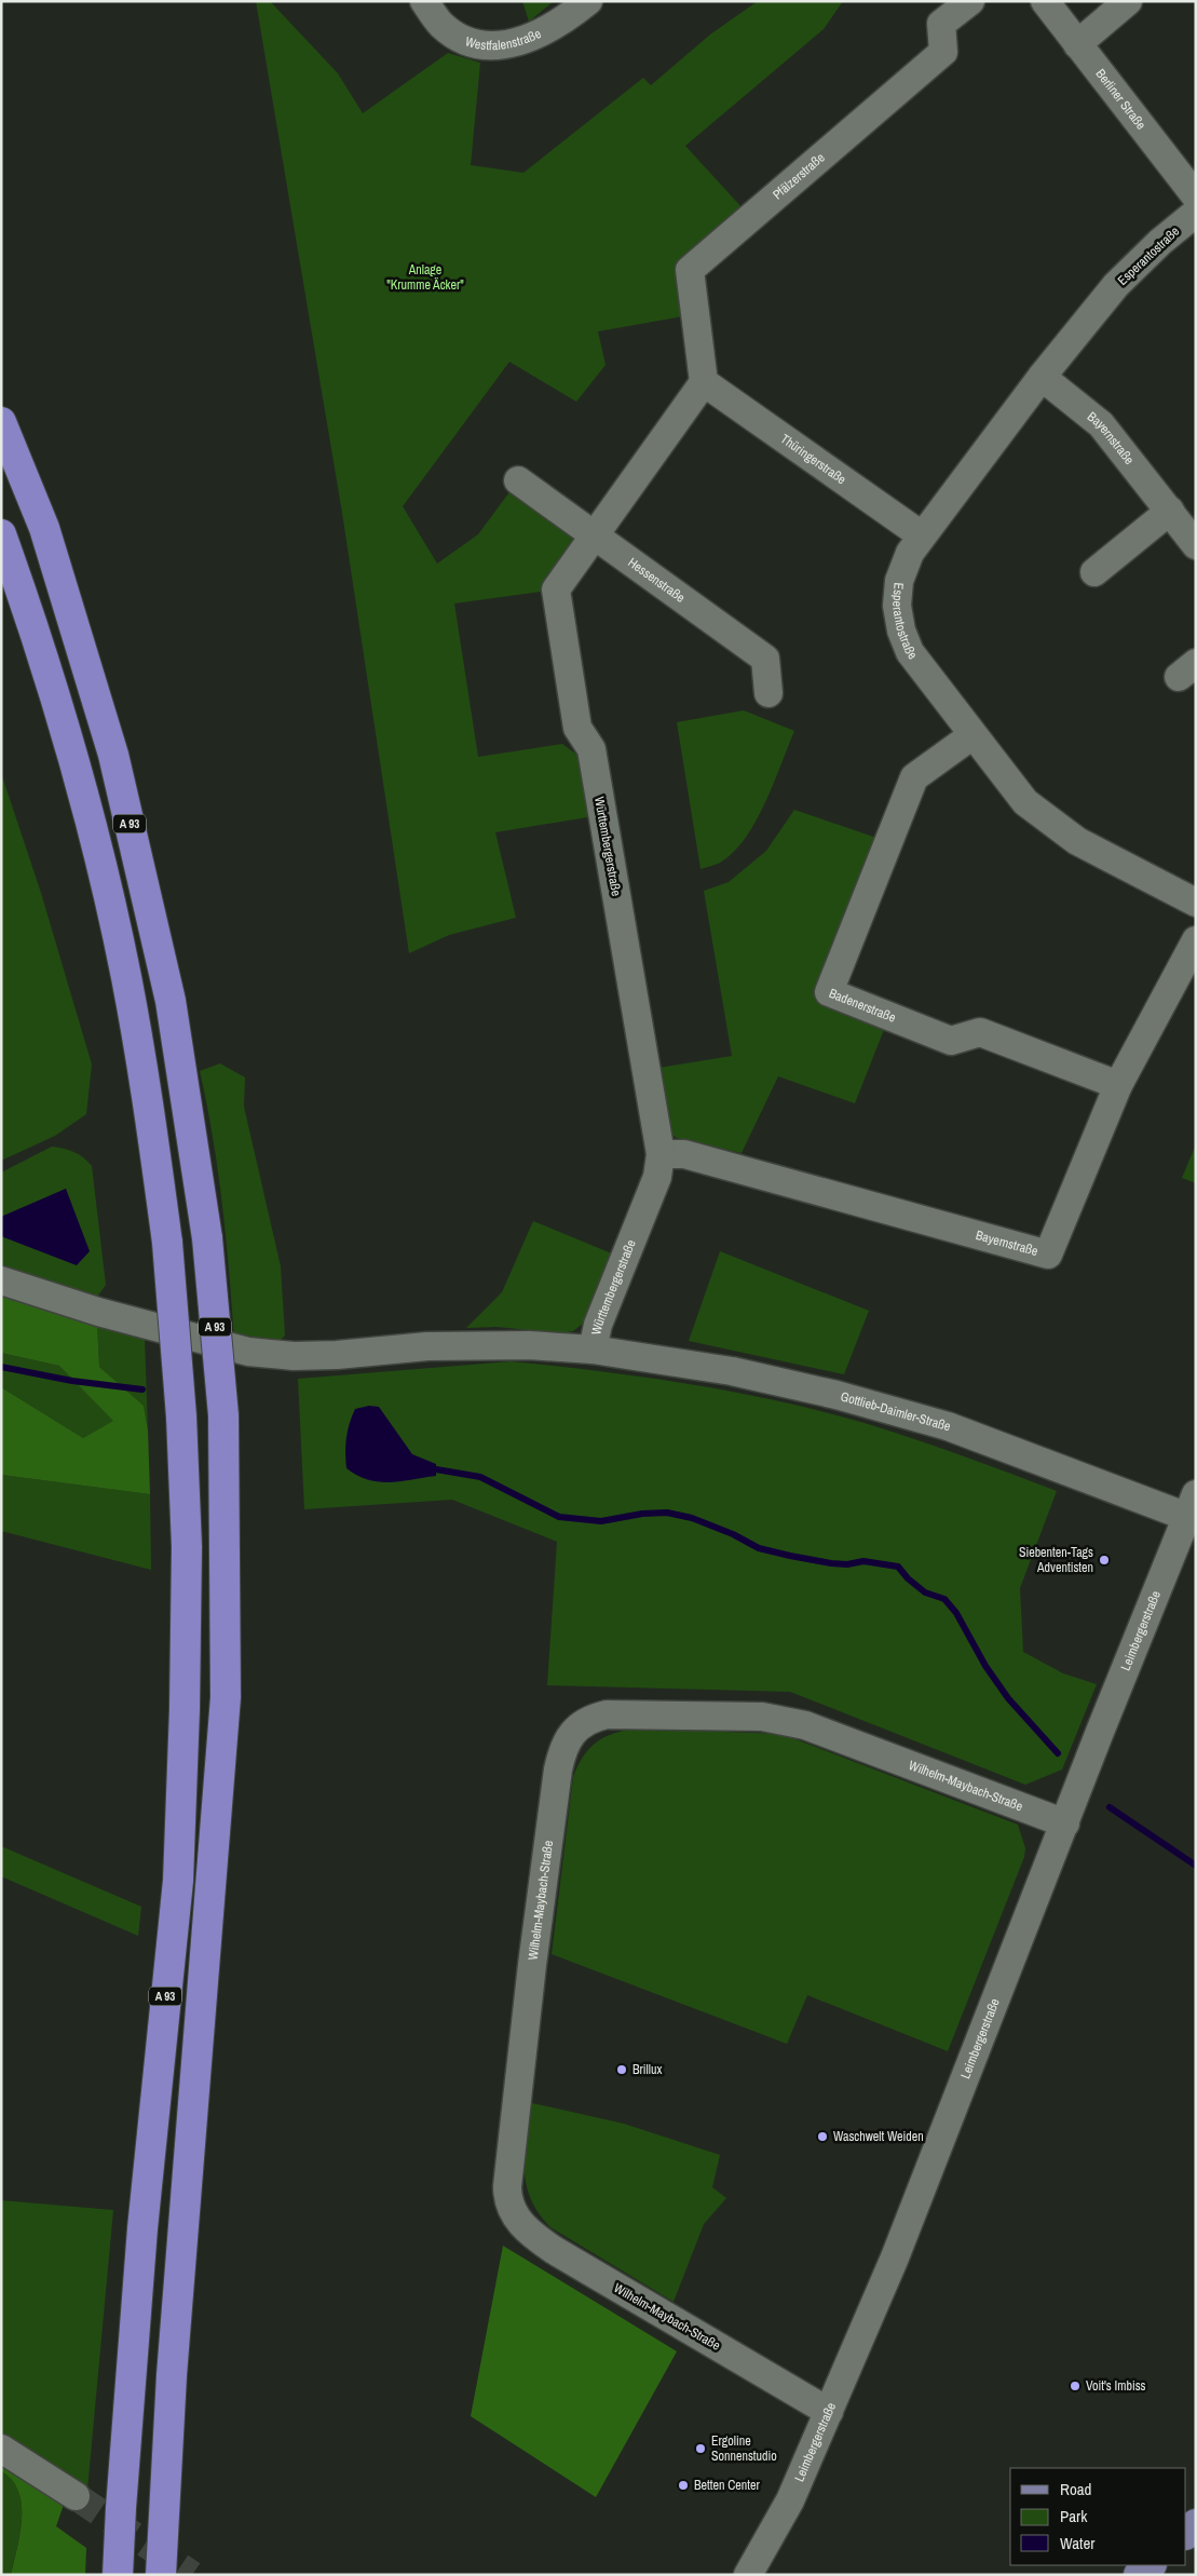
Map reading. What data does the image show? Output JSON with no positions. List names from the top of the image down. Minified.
{"streets":{"highway":["A 93"],"street":["Westfalenstraße","Berliner Straße","Pfälzerstraße","Esperantostraße","Bayernstraße","Thüringerstraße","Hessenstraße","Württembergerstraße","Badenerstraße","Gottlieb-Daimler-Straße","Leimbergerstraße","Wilhelm-Maybach-Straße"]},"crossings":[["Pfälzerstraße","Thüringerstraße"],["Pfälzerstraße","Württembergerstraße"],["Esperantostraße","Bayernstraße"],["Esperantostraße","Thüringerstraße"],["Esperantostraße","Badenerstraße"],["Bayernstraße","Württembergerstraße"],["Bayernstraße","Badenerstraße"],["Thüringerstraße","Württembergerstraße"],["Hessenstraße","Württembergerstraße"],["Württembergerstraße","Gottlieb-Daimler-Straße"],["Gottlieb-Daimler-Straße","Leimbergerstraße"],["Leimbergerstraße","Wilhelm-Maybach-Straße"]],"parks":["Anlage \"Krumme Äcker\""],"places":["Siebenten-Tags Adventisten","Brillux","Waschwelt Weiden","Voit's Imbiss","Ergoline Sonnenstudio","Betten Center"],"legend":["Road","Park","Water"]}
